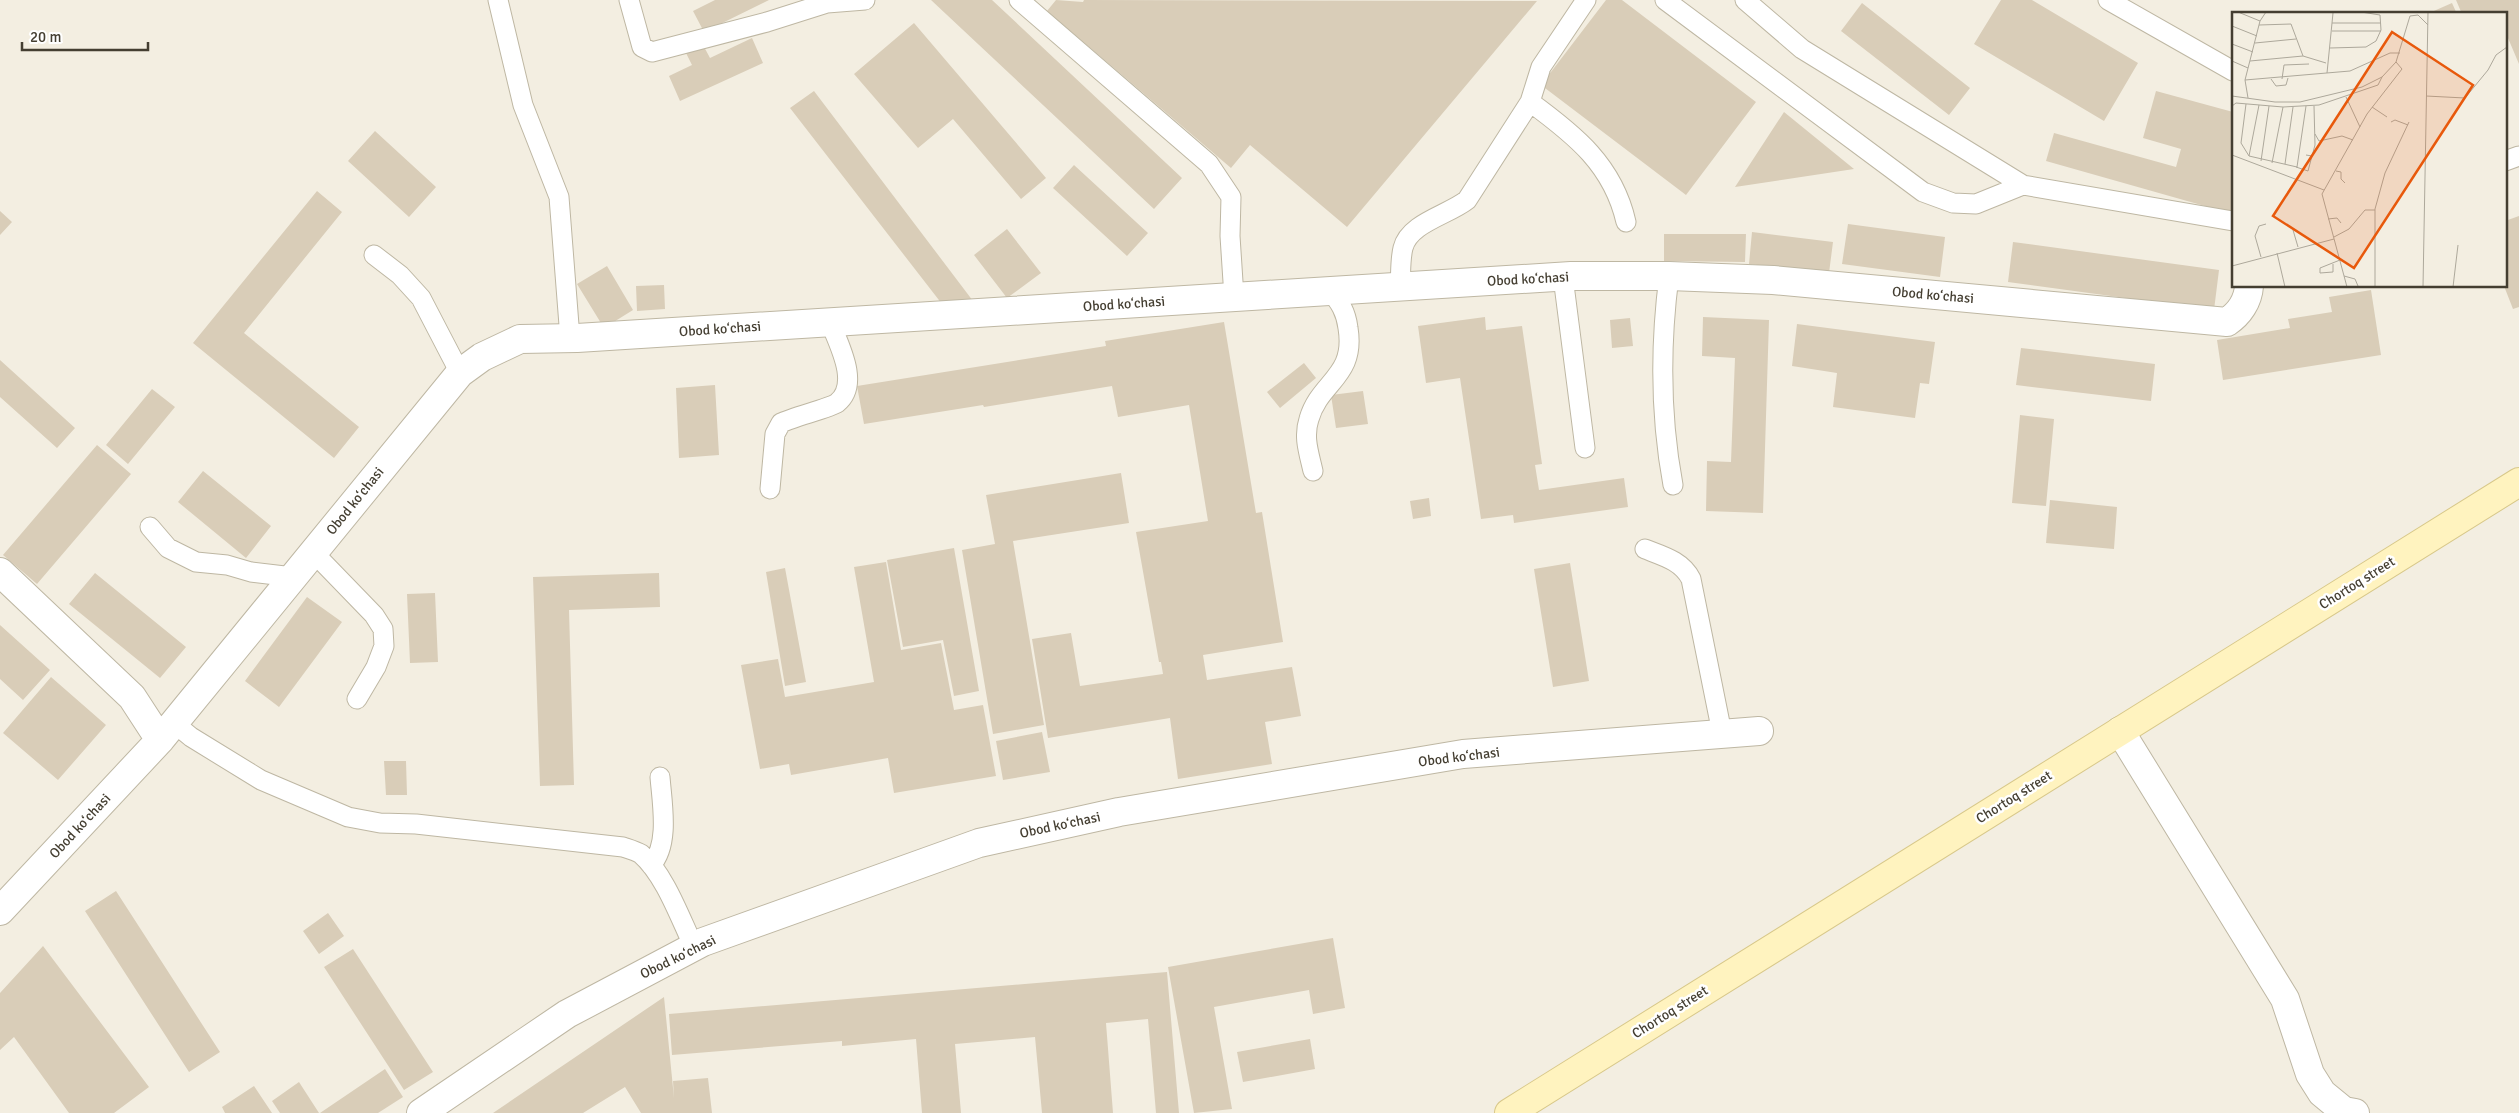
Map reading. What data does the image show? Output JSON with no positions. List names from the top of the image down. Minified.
{"streets":{"main road":["Chortoq street"],"street":["Obod koʻchasi"]},"scale_bar":"20 m"}
